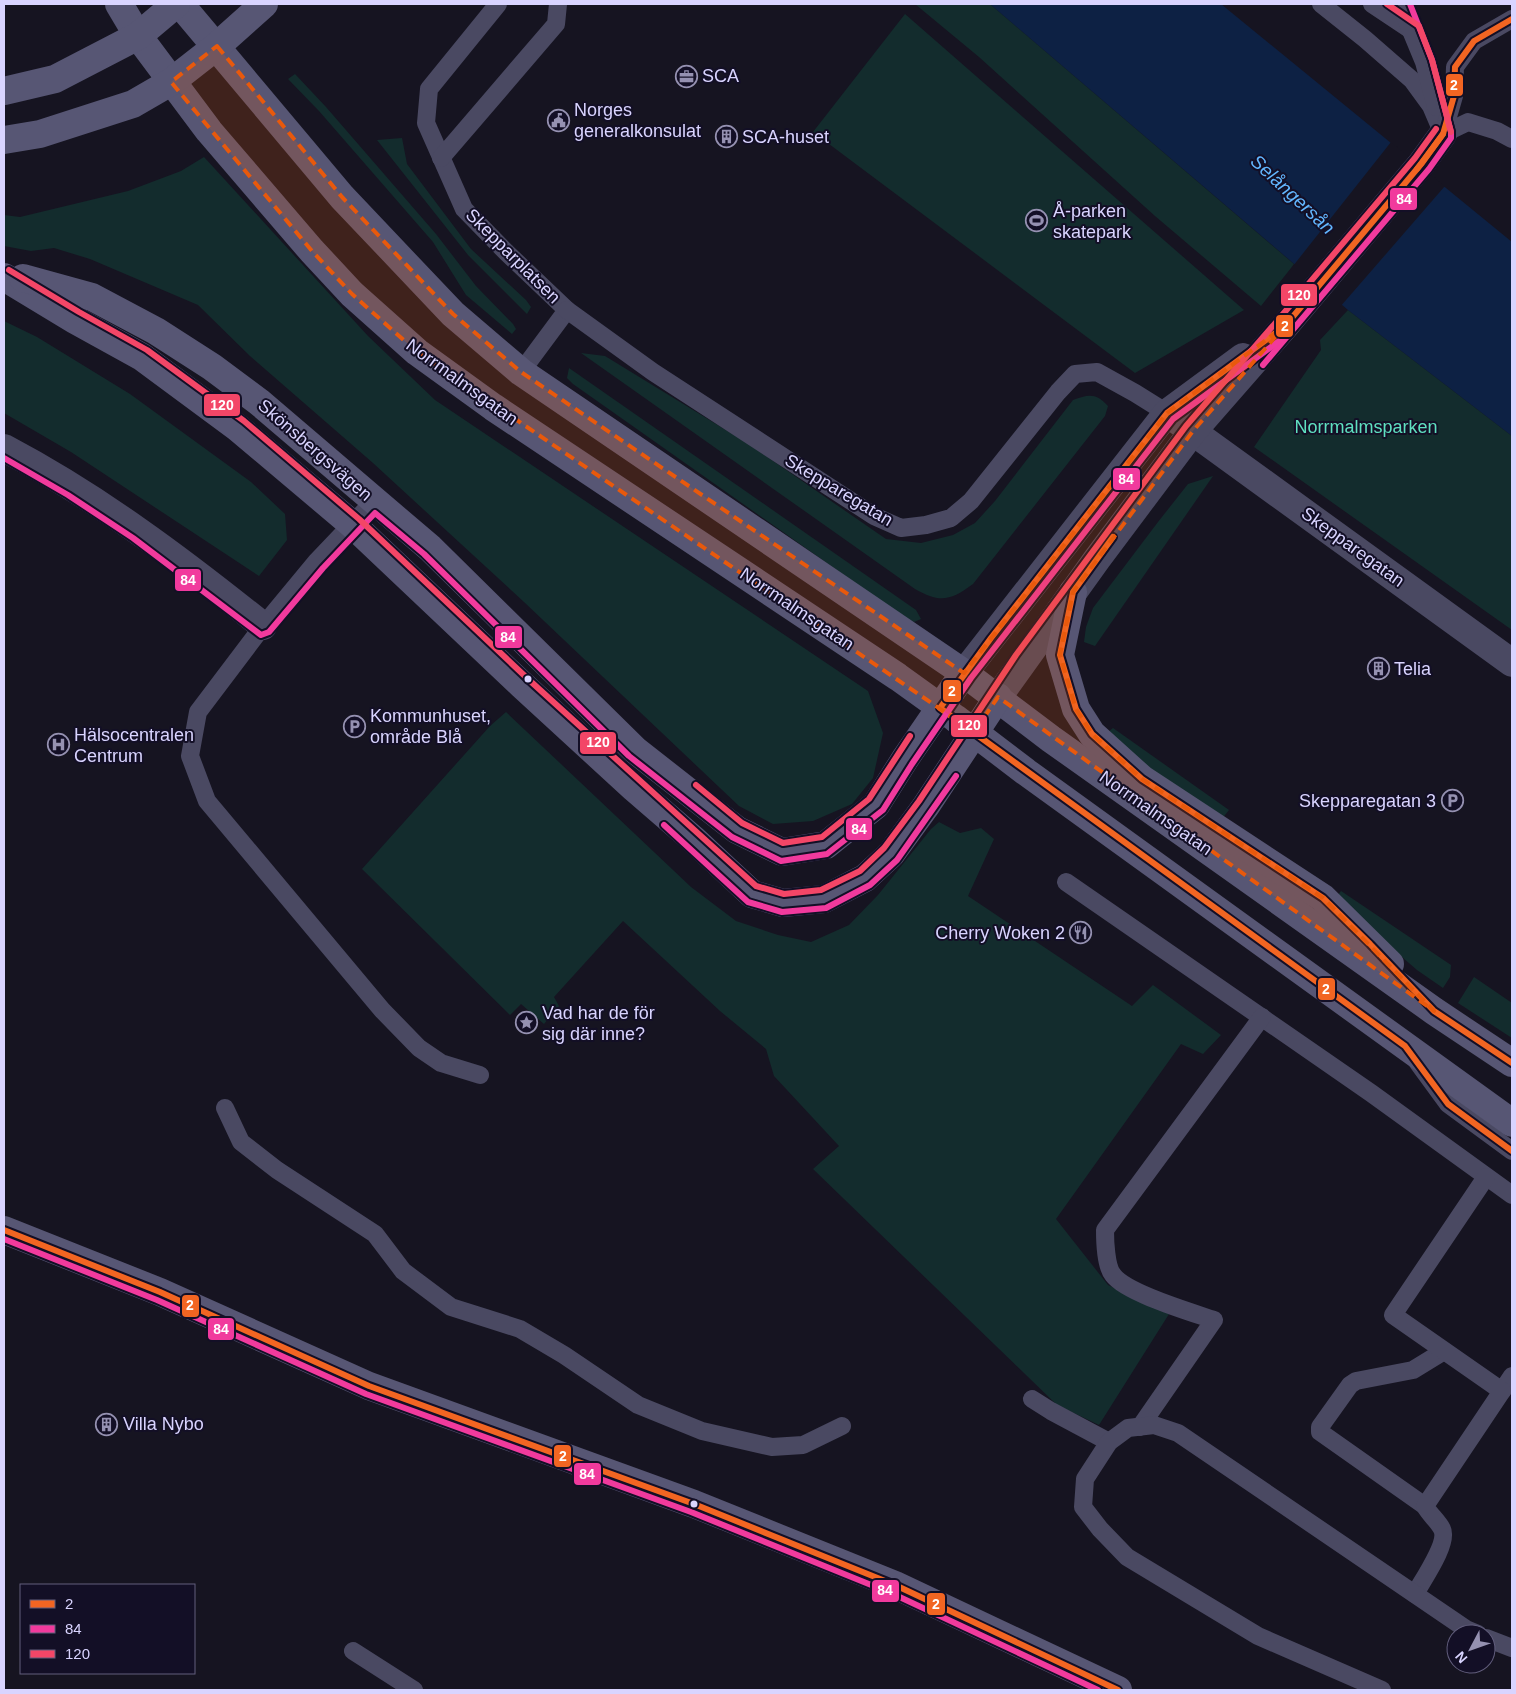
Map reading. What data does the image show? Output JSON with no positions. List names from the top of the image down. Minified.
{"streets":{"main road":["Norrmalmsgatan","Skönsbergsvägen"],"street":["Skepparegatan"],"lane":["Skepparplatsen"]},"crossings":[["Skepparplatsen","Norrmalmsgatan"],["Skepparplatsen","Skepparegatan"],["Norrmalmsgatan","Skönsbergsvägen"]],"water":["Selångersån"],"parks":["Norrmalmsparken"],"places":{"office":["SCA"],"public building":["Norges generalkonsulat"],"building":["SCA-huset","Telia","Villa Nybo"],"sports":["Å-parken skatepark"],"parking":["Kommunhuset, område Blå","Skepparegatan 3"],"hospital":["Hälsocentralen Centrum"],"restaurant":["Cherry Woken 2"],"place":["Vad har de för sig där inne?"]},"lines":["transit line 84","transit line 120","transit line 2"],"legend":["2","84","120"],"north":"bottom left"}
